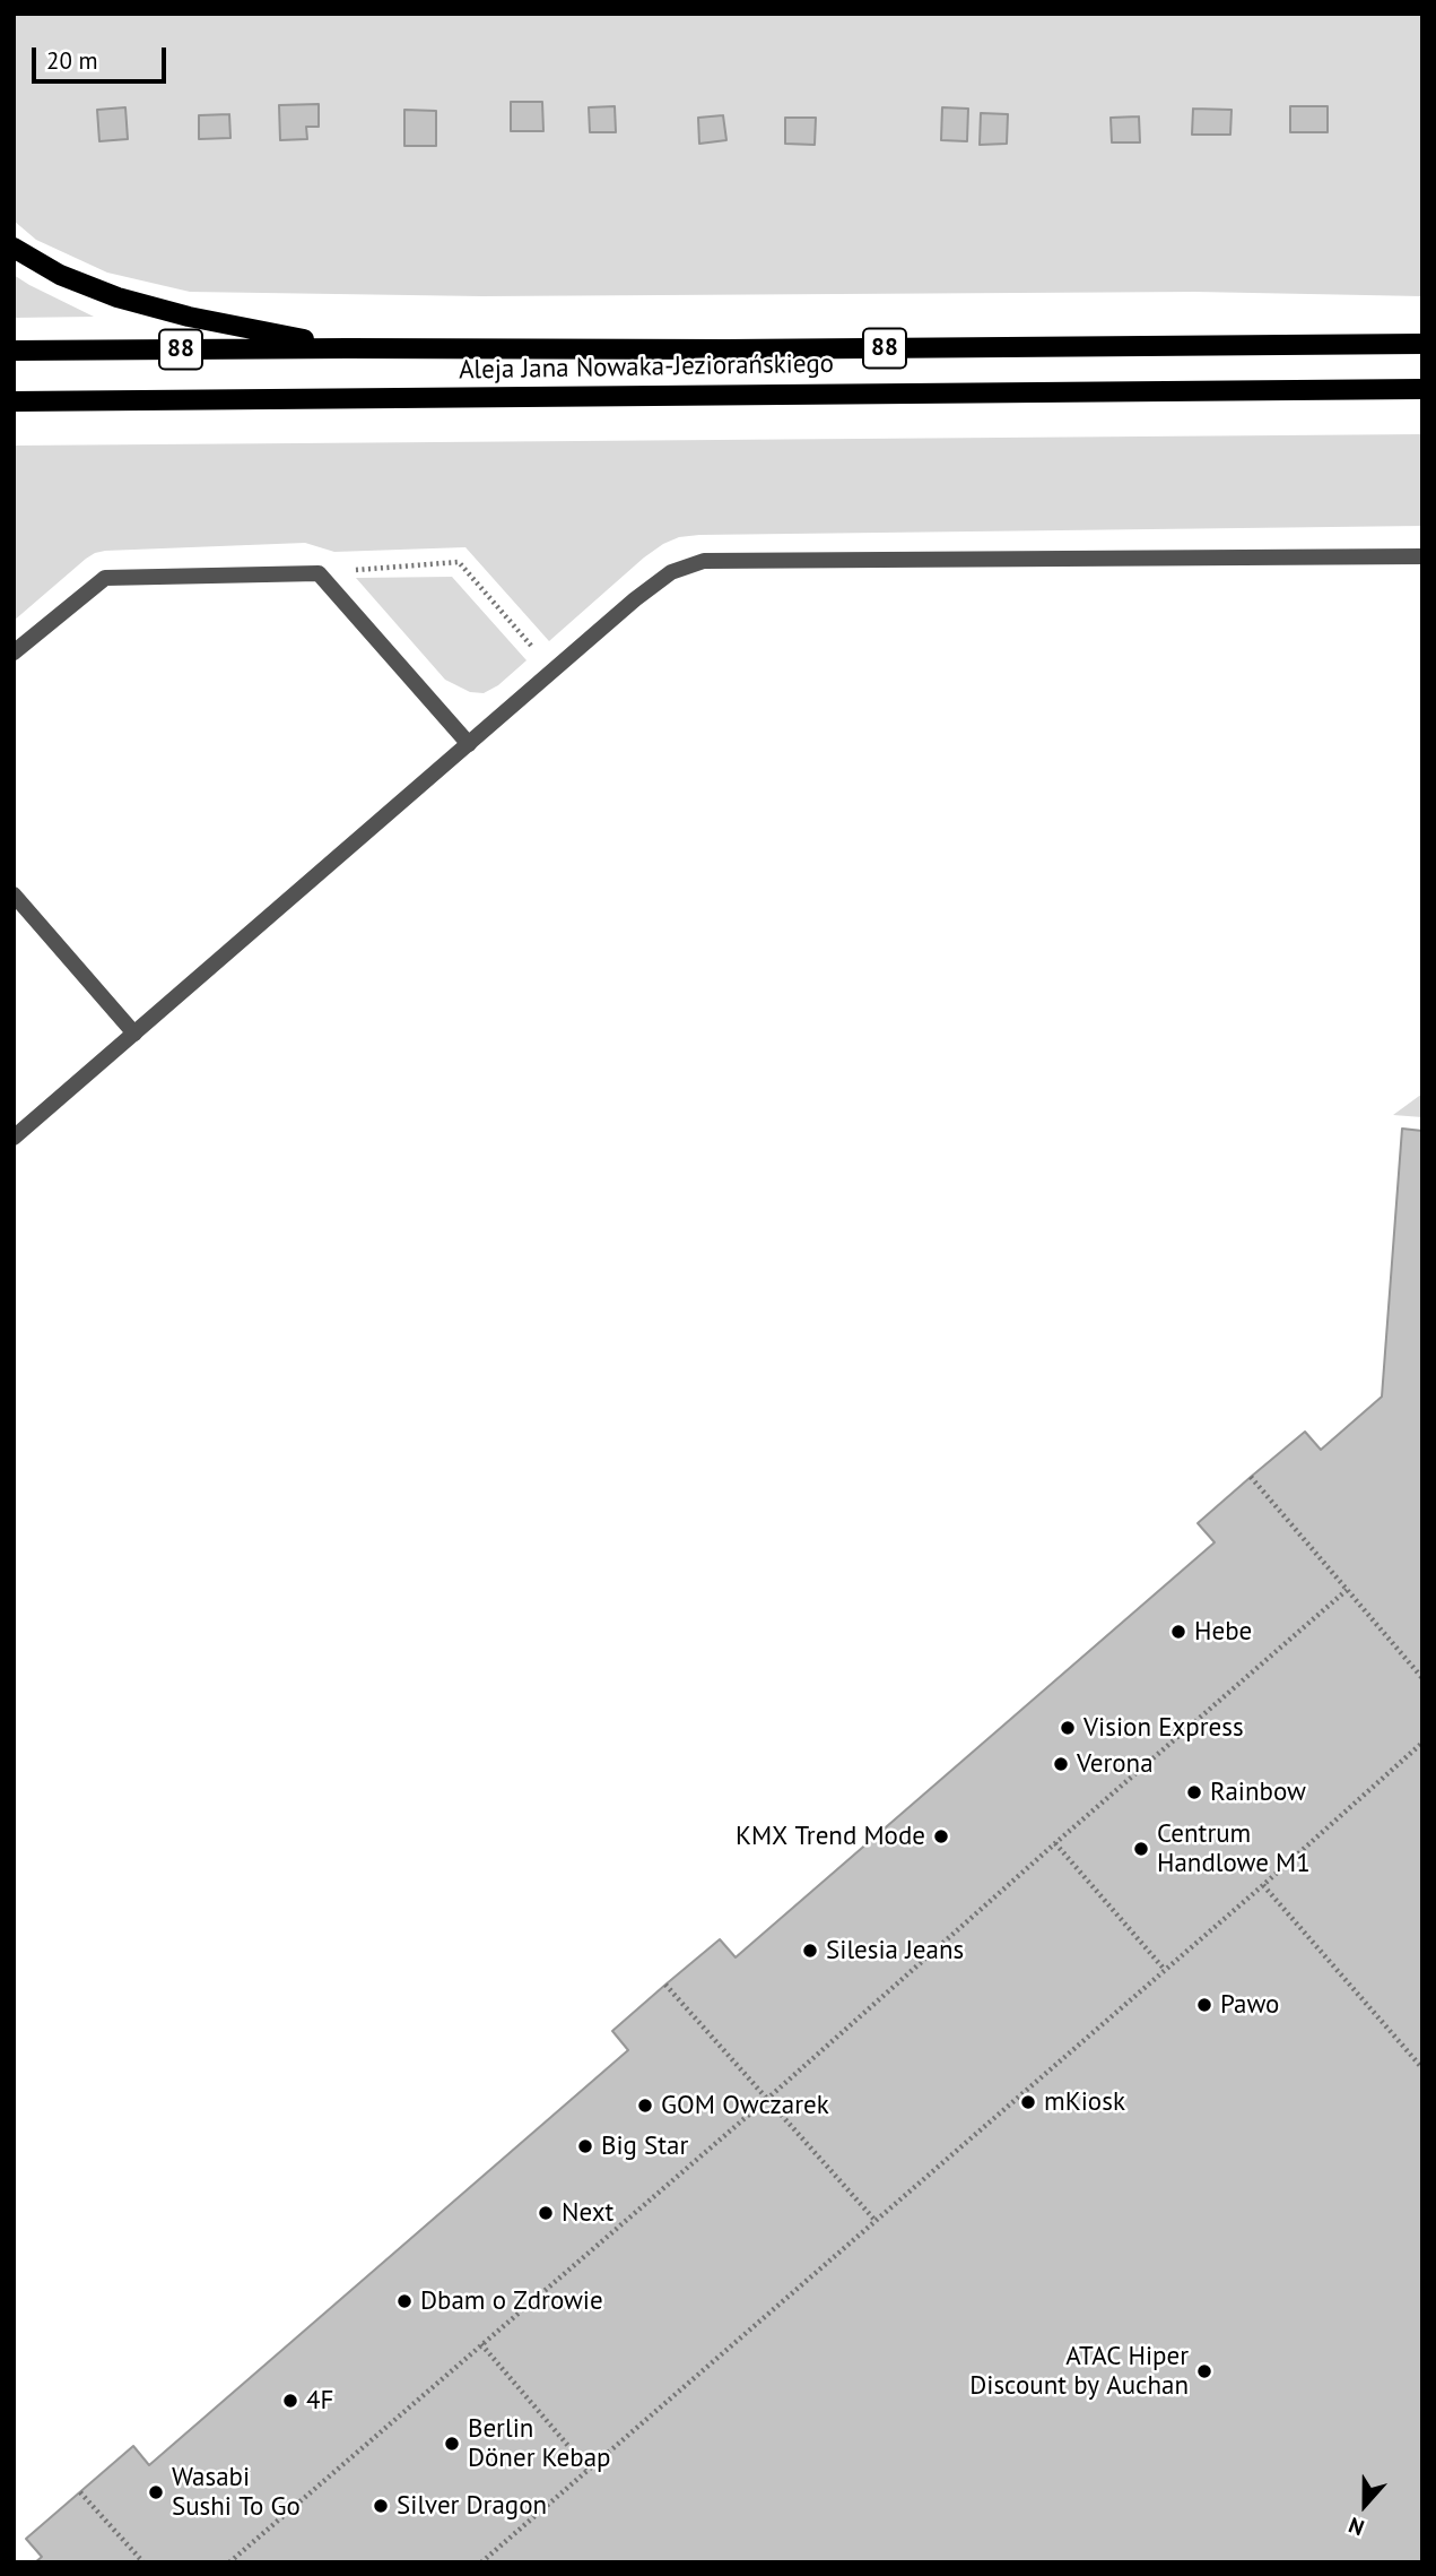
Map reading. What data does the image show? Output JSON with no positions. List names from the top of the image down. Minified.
{"streets":{"main road":["88","Aleja Jana Nowaka-Jeziorańskiego"]},"places":["Hebe","Vision Express","Verona","Rainbow","KMX Trend Mode","Centrum Handlowe M1","Silesia Jeans","Pawo","mKiosk","GOM Owczarek","Big Star","Next","Dbam o Zdrowie","ATAC Hiper Discount by Auchan","4F","Berlin Döner Kebap","Wasabi Sushi To Go","Silver Dragon"],"scale_bar":"20 m","north":"bottom"}
